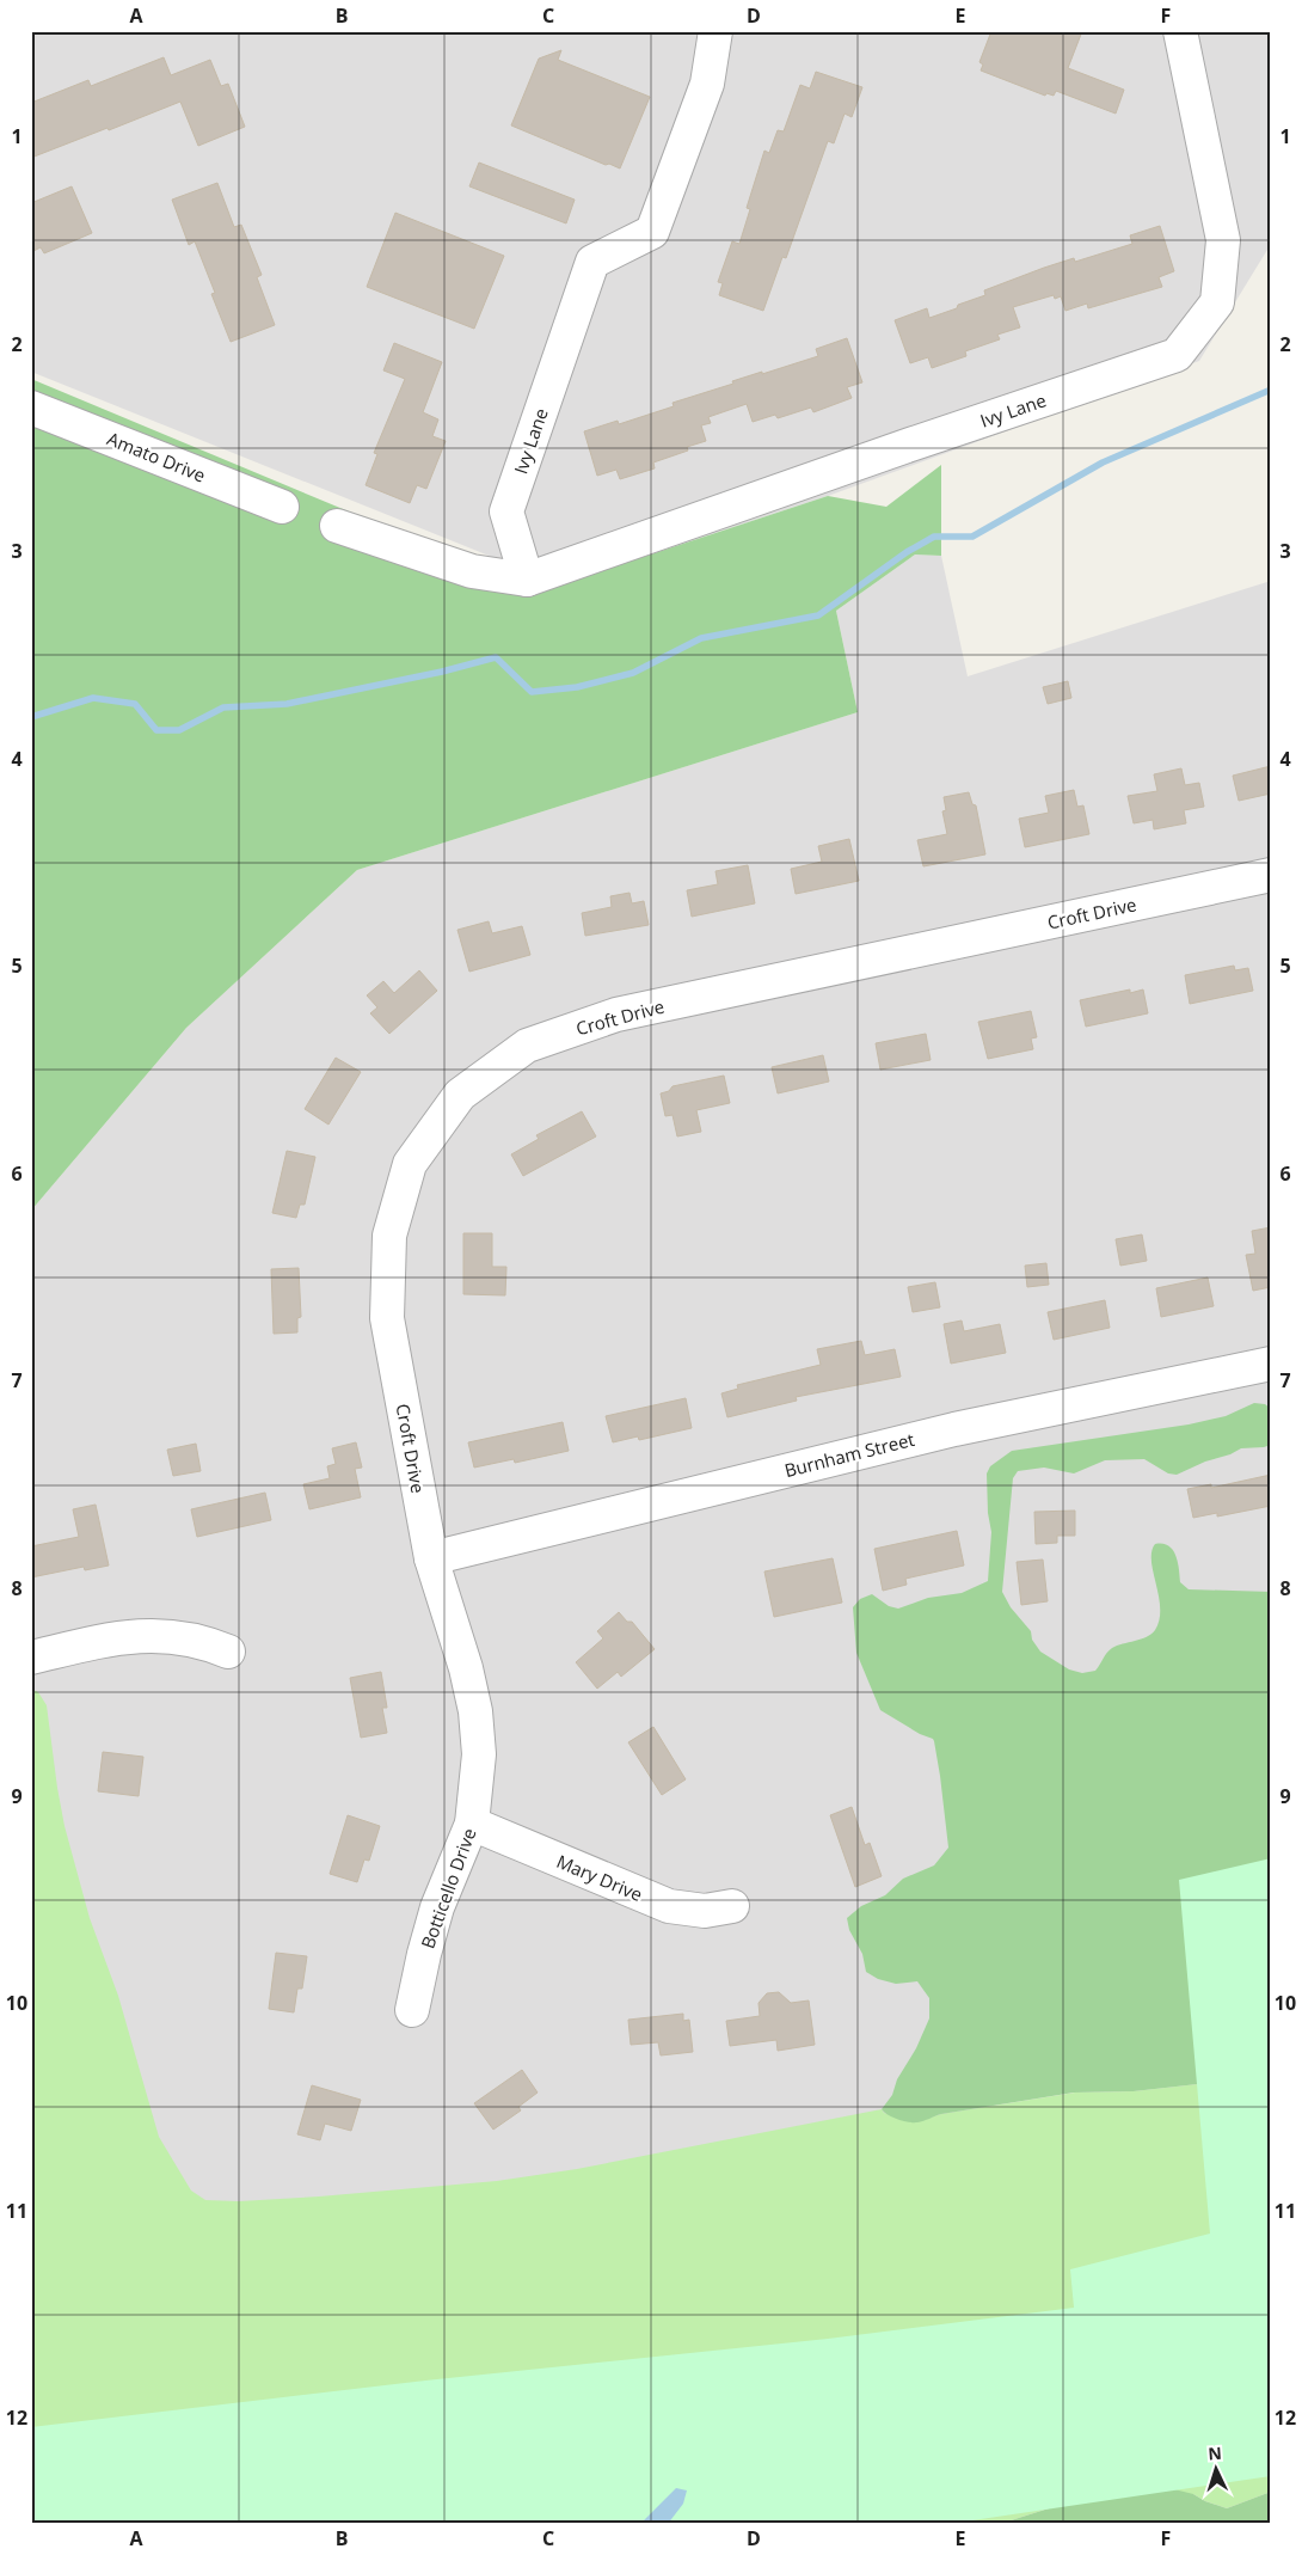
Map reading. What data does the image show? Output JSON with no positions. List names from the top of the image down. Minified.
{"streets":{"street":["Ivy Lane","Amato Drive","Croft Drive","Burnham Street","Mary Drive","Botticello Drive"]},"crossings":[["Croft Drive","Burnham Street"],["Croft Drive","Botticello Drive"],["Burnham Street","Botticello Drive"],["Mary Drive","Botticello Drive"]],"north":"top","grid":{"columns":["A","B","C","D","E","F"],"rows":["1","2","3","4","5","6","7","8","9","10","11","12"]}}
